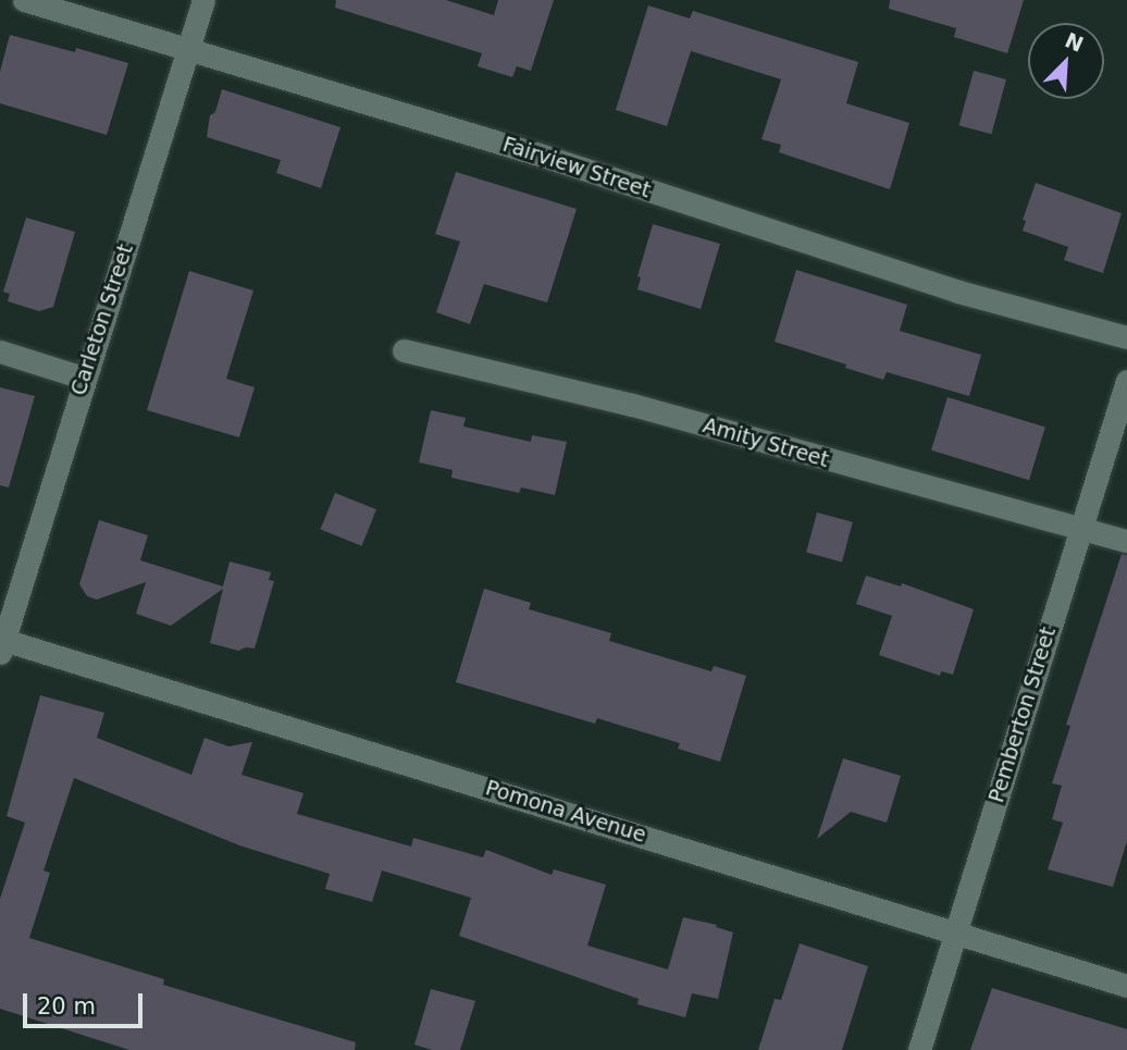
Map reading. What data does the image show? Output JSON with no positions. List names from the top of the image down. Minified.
{"streets":{"street":["Fairview Street","Carleton Street","Amity Street","Pemberton Street","Pomona Avenue"]},"crossings":[["Fairview Street","Carleton Street"],["Carleton Street","Pomona Avenue"],["Amity Street","Pemberton Street"],["Pemberton Street","Pomona Avenue"]],"scale_bar":"20 m","north":"top right"}
